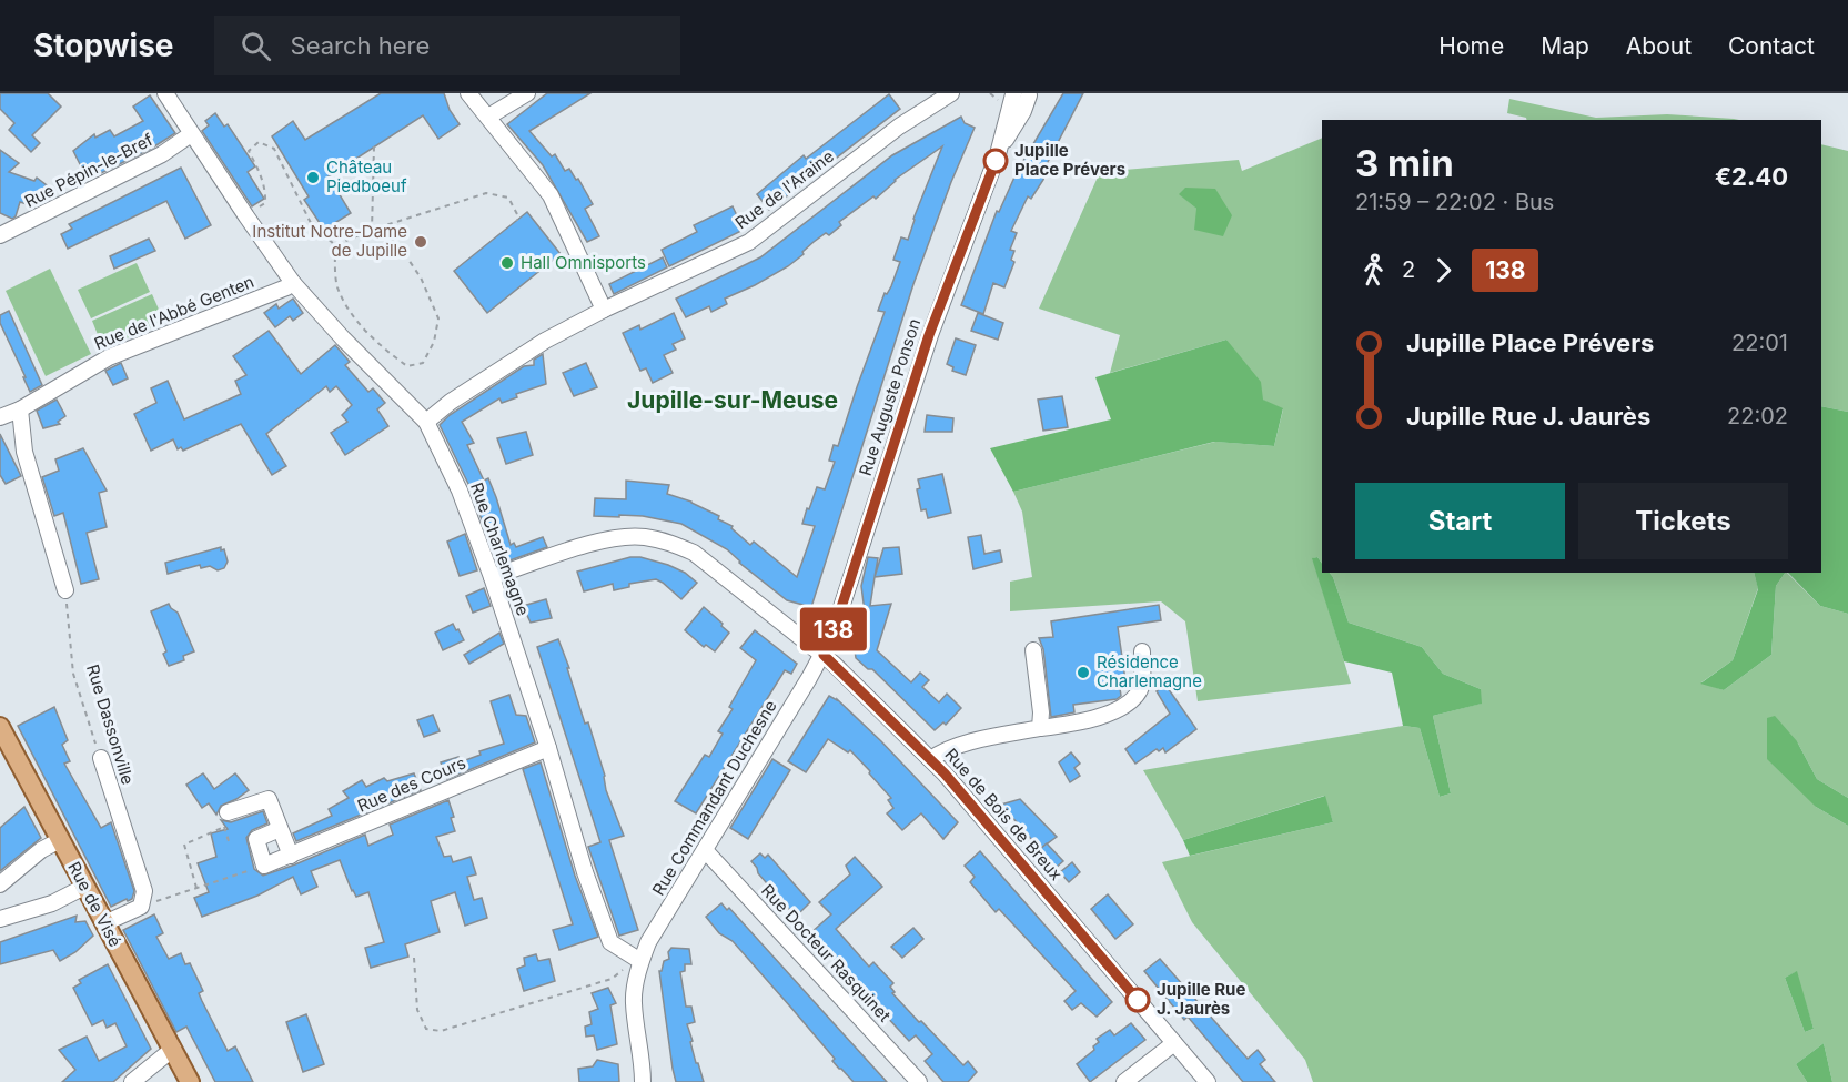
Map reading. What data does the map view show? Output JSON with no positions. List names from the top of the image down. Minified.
{"streets":{"main road":["Rue de Visé"],"street":["Rue Pépin-le-Bref","Rue de l'Araine","Rue de l'Abbé Genten","Rue Auguste Ponson","Rue Charlemagne","Rue Dassonville","Rue des Cours","Rue Commandant Duchesne","Rue de Bois de Breux","Rue Docteur Rasquinet"]},"crossings":[["Rue Pépin-le-Bref","Rue Charlemagne"],["Rue de l'Araine","Rue Charlemagne"],["Rue de l'Abbé Genten","Rue Charlemagne"],["Rue Auguste Ponson","Rue Commandant Duchesne"],["Rue Auguste Ponson","Rue de Bois de Breux"],["Rue Charlemagne","Rue des Cours"],["Rue Charlemagne","Rue Commandant Duchesne"],["Rue Charlemagne","Rue de Bois de Breux"],["Rue Commandant Duchesne","Rue de Bois de Breux"],["Rue Commandant Duchesne","Rue Docteur Rasquinet"]],"districts":["Jupille-sur-Meuse"],"places":["Jupille Place Prévers","Château Piedboeuf","Institut Notre-Dame de Jupille","Hall Omnisports","Résidence Charlemagne","Jupille Rue J. Jaurès"],"lines":["bus line 138"],"page":{"header":"Stopwise","search":"Search here","nav":["Home","Map","About","Contact"],"on_map":"138","heading":["3 min","21:59 – 22:02 · Bus","€2.40"],"legs":["2","138"],"list":[{"name":"Jupille Place Prévers","value":"22:01"},{"name":"Jupille Rue J. Jaurès","value":"22:02"}],"buttons":["Start","Tickets"]}}
